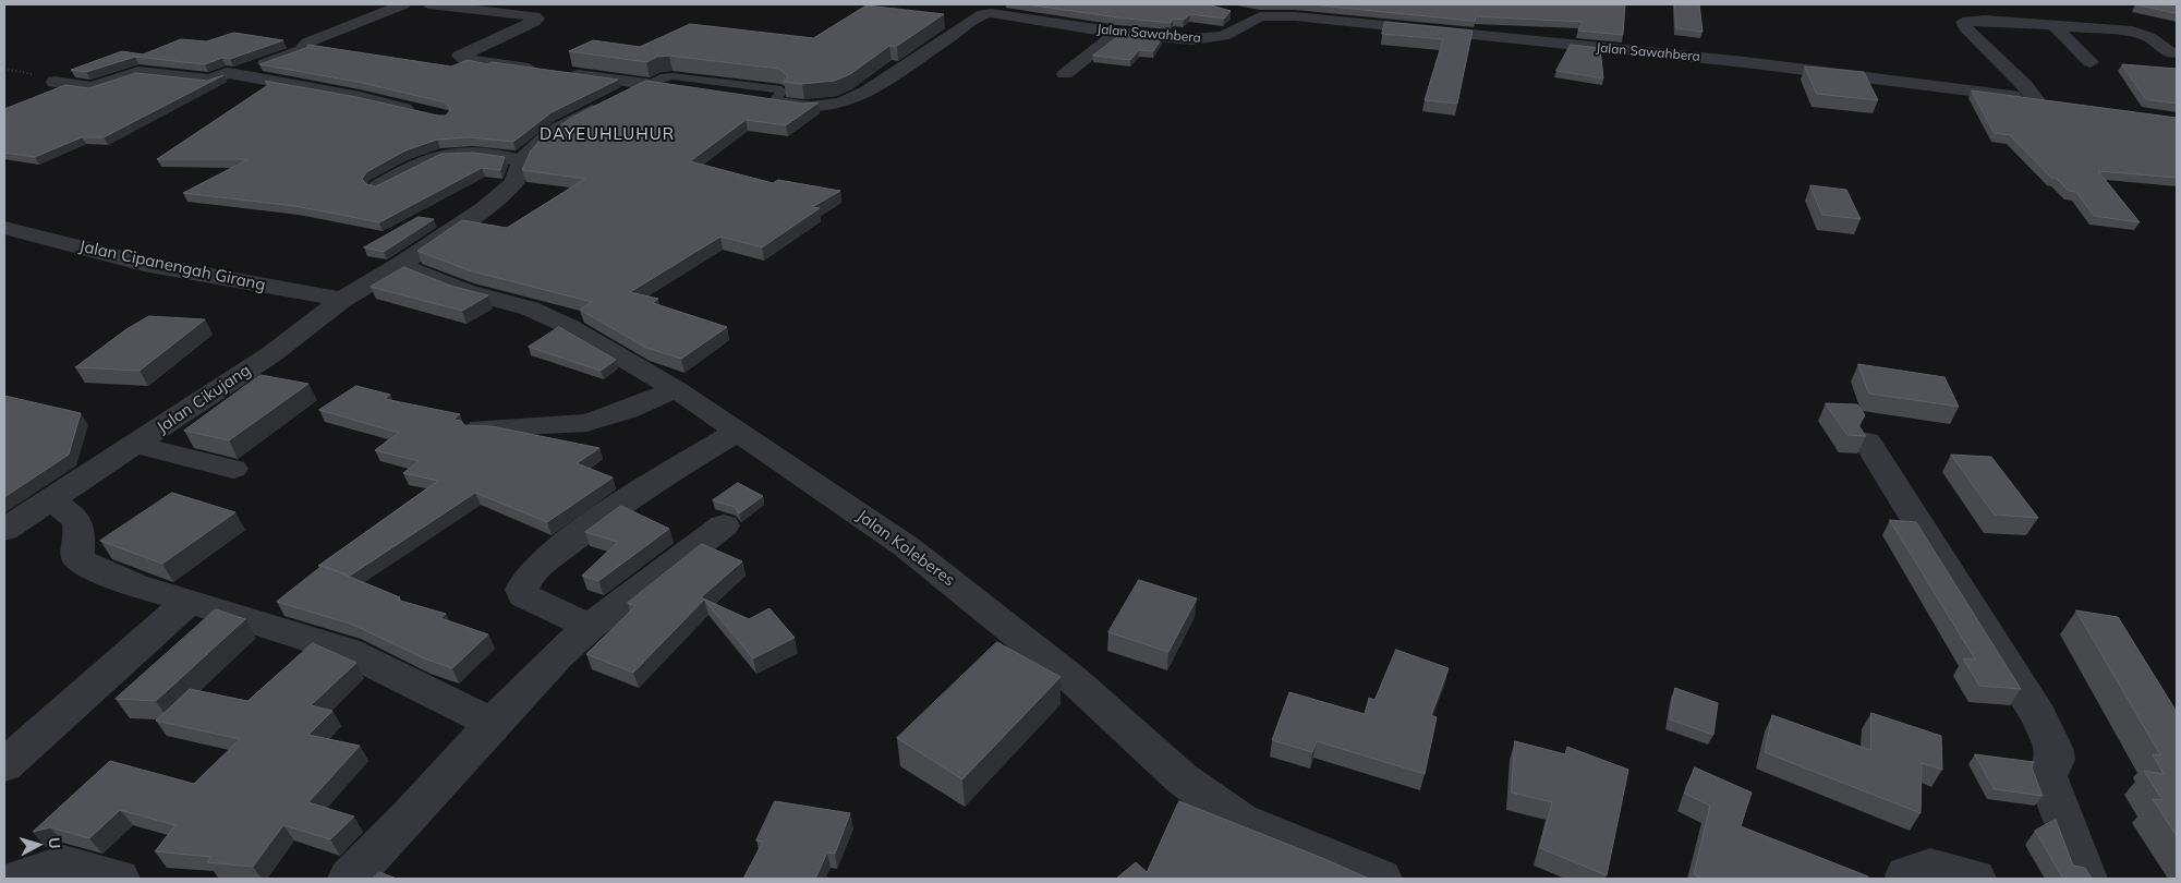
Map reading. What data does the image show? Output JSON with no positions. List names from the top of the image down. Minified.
{"streets":{"street":["Jalan Sawahbera","Jalan Cipanengah Girang","Jalan Cikujang","Jalan Koleberes"]},"crossings":[["Jalan Cipanengah Girang","Jalan Cikujang"],["Jalan Cikujang","Jalan Koleberes"]],"districts":["DAYEUHLUHUR"],"north":"right"}
